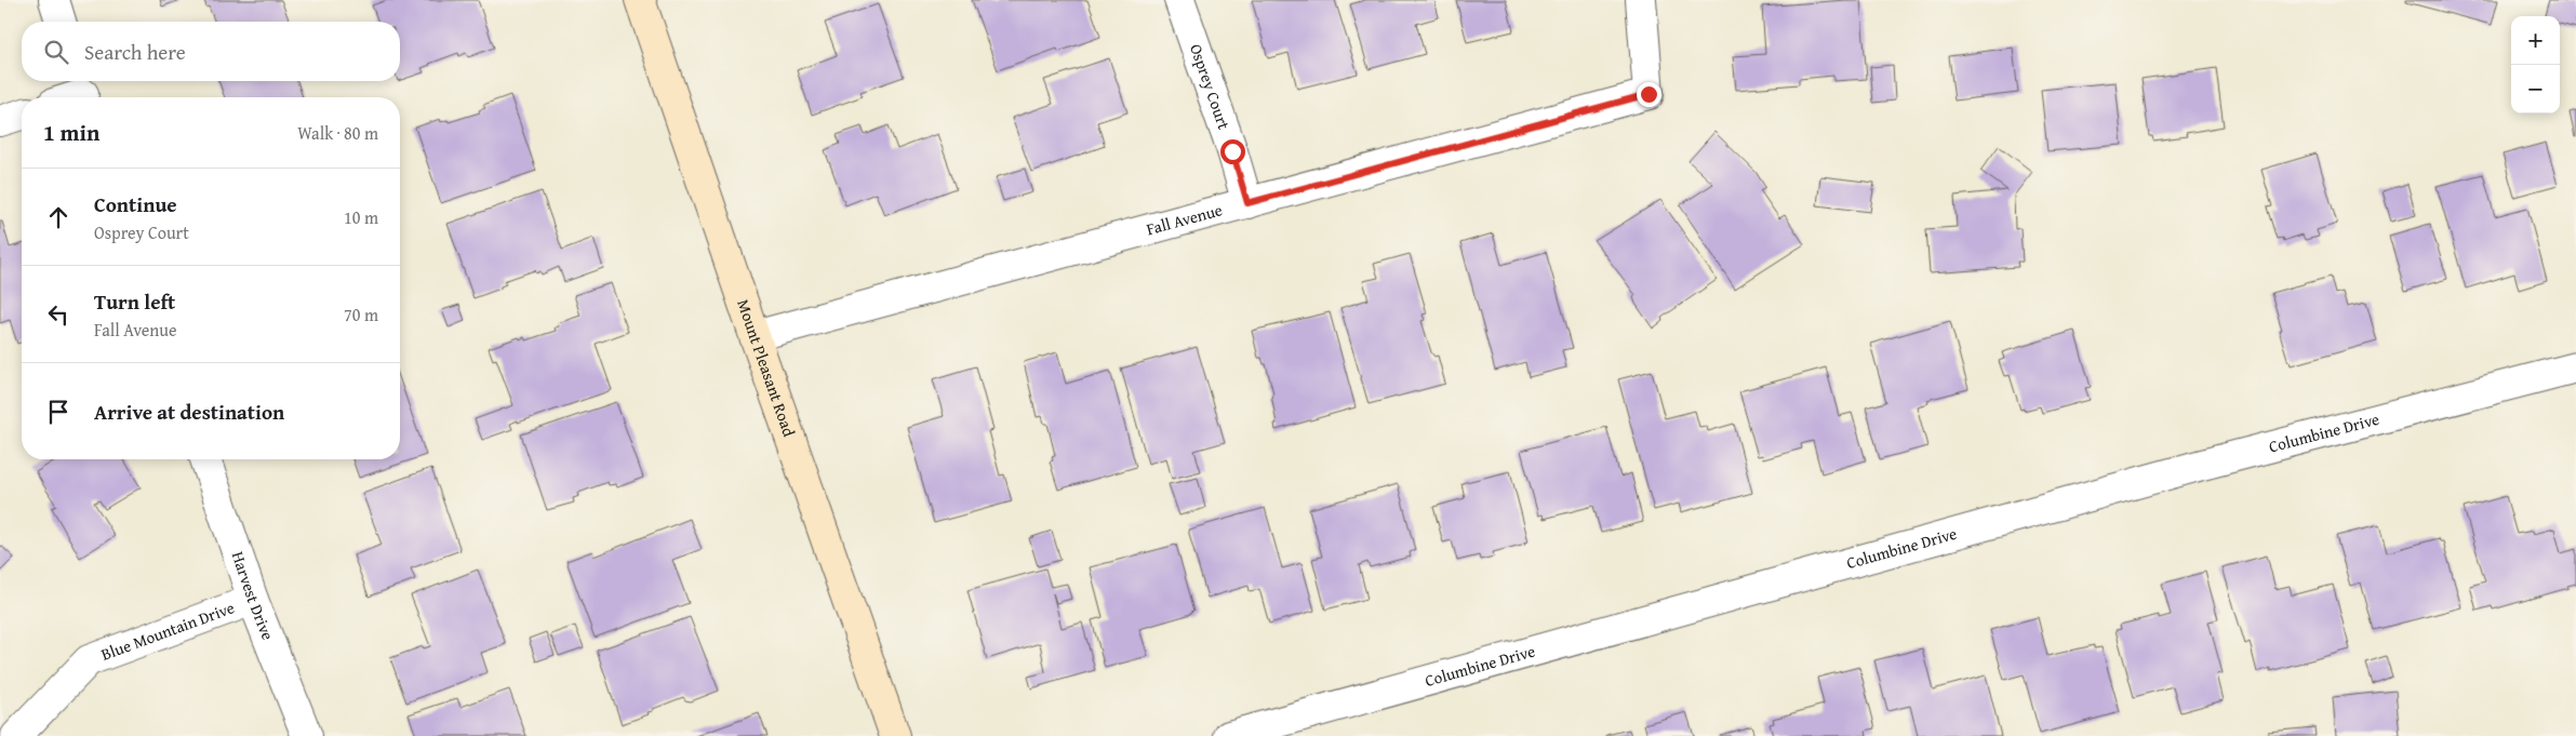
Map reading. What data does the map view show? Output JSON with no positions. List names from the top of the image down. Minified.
{"streets":{"street":["Osprey Court","Fall Avenue","Mount Pleasant Road","Columbine Drive","Harvest Drive","Blue Mountain Drive"]},"crossings":[["Osprey Court","Fall Avenue"],["Fall Avenue","Mount Pleasant Road"],["Harvest Drive","Blue Mountain Drive"]],"page":{"map_buttons":["+","−"],"search":"Search here","heading":["1 min","Walk · 80 m"],"list":[["Continue","Osprey Court","10 m"],["Turn left","Fall Avenue","70 m"],"Arrive at destination"]}}
